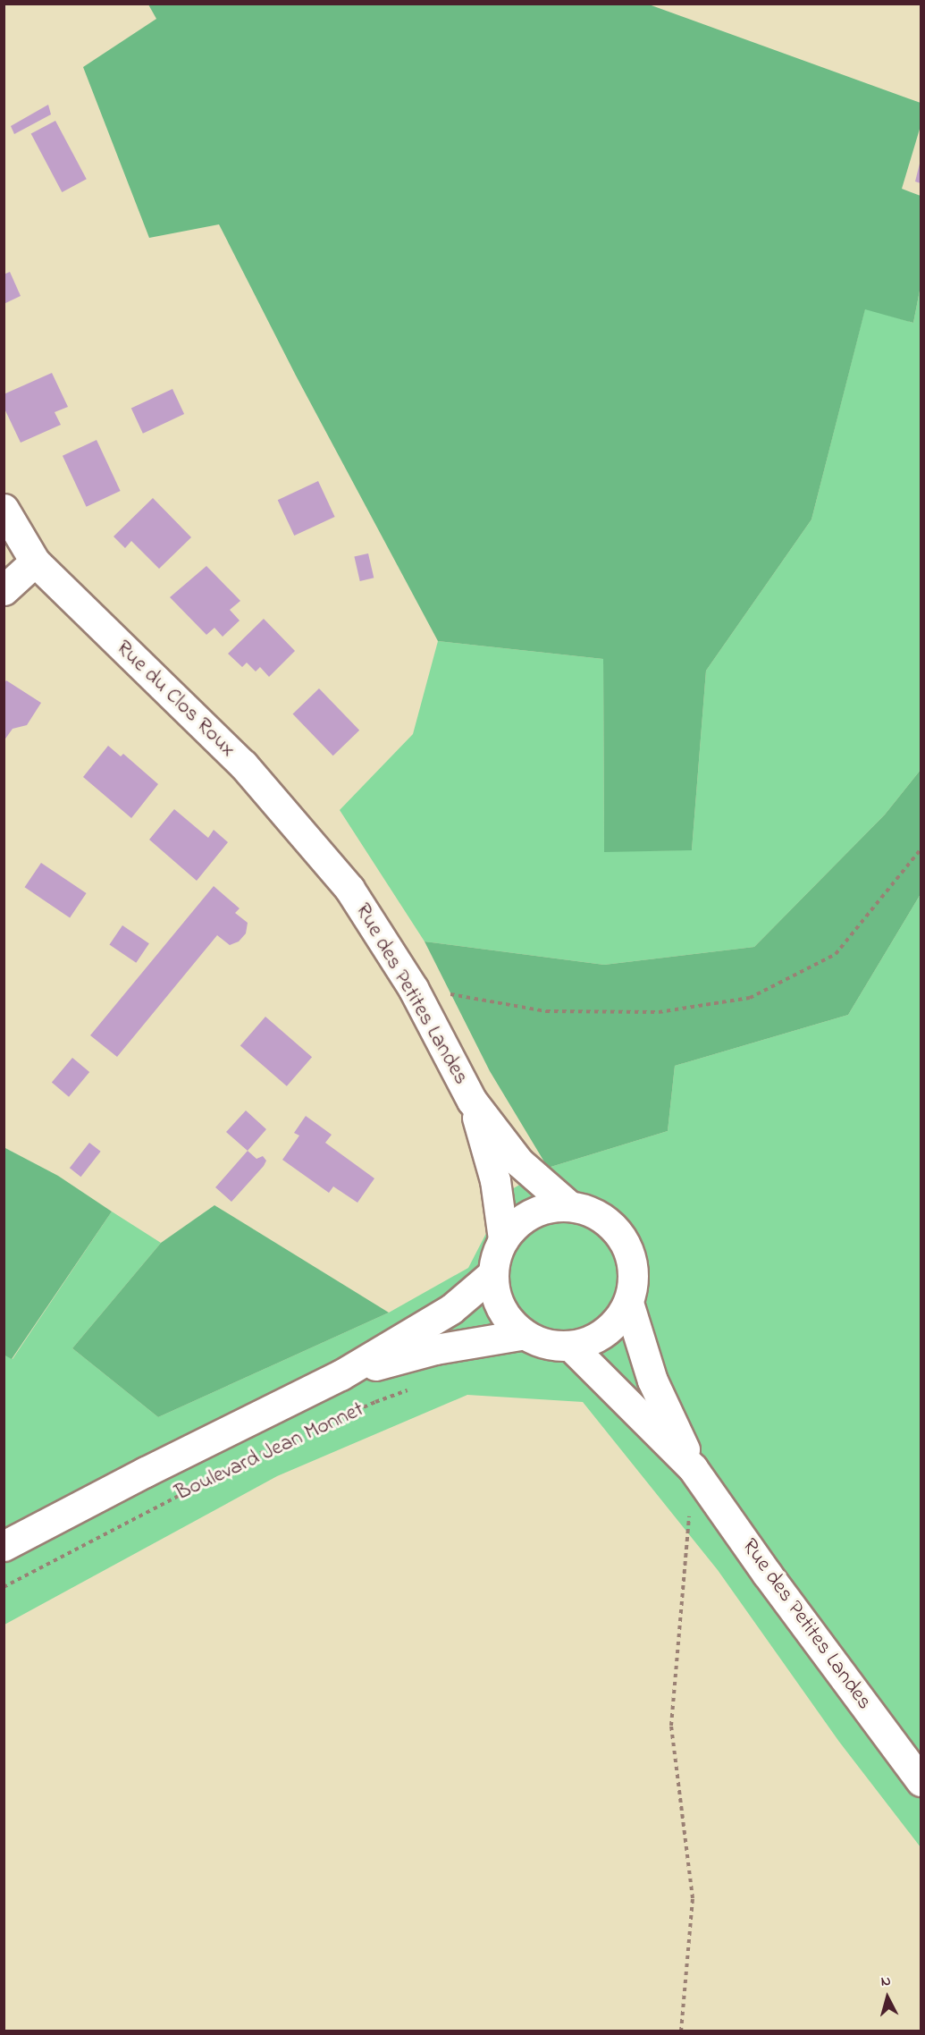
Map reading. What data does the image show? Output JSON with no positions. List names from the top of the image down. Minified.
{"streets":{"main road":["Rue du Clos Roux","Rue des Petites Landes","Boulevard Jean Monnet"]},"crossings":[["Rue du Clos Roux","Rue des Petites Landes"],["Rue des Petites Landes","Boulevard Jean Monnet"]],"north":"top"}
